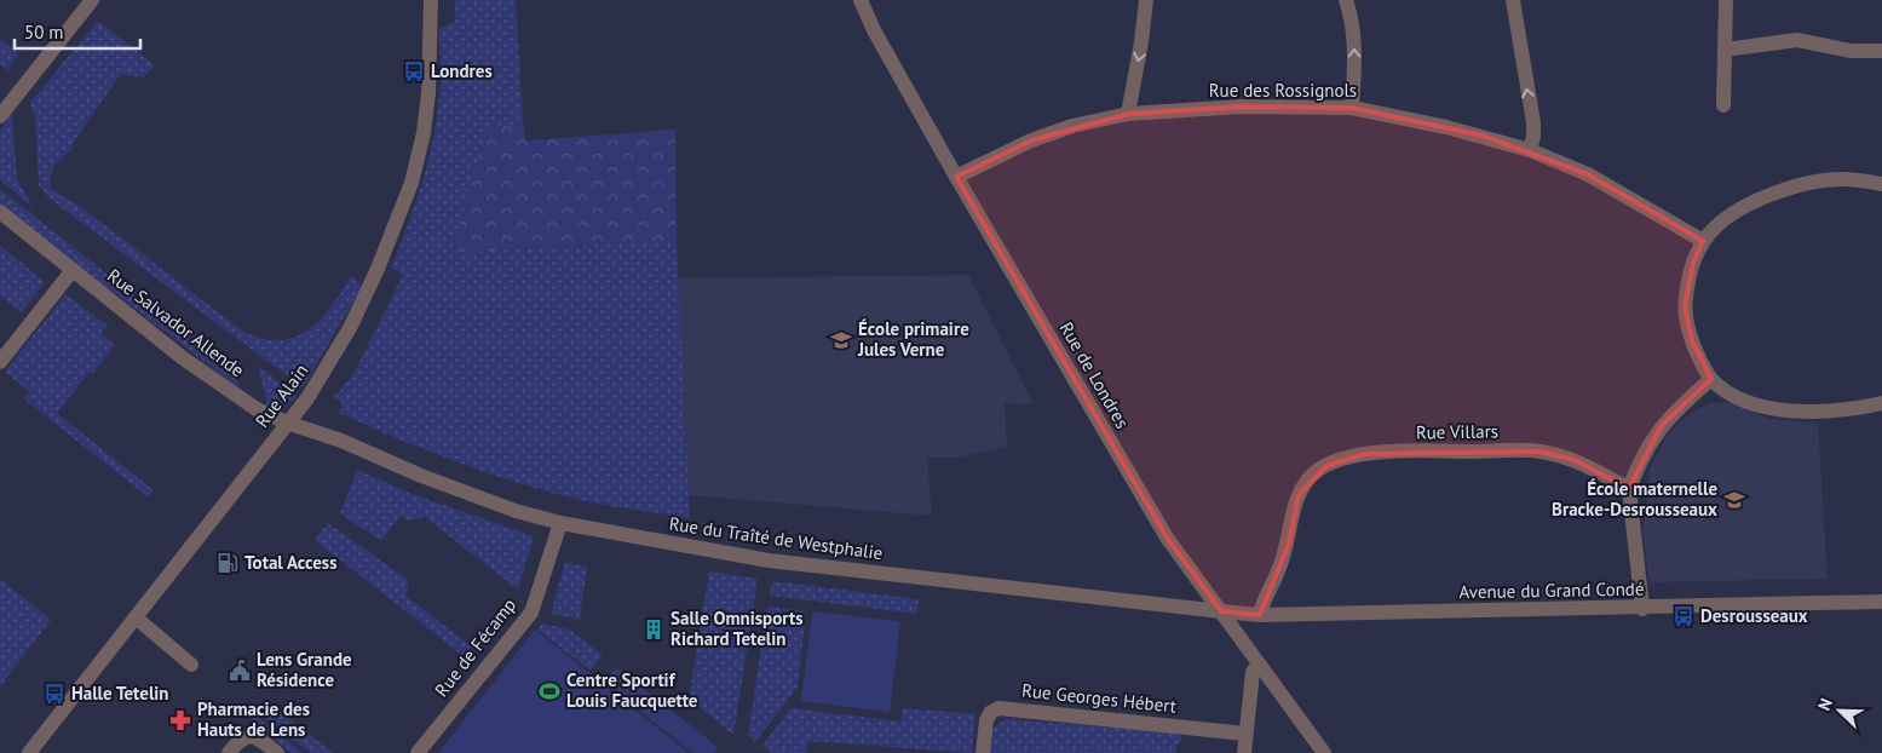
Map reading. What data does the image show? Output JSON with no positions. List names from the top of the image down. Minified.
{"streets":{"street":["Rue des Rossignols","Rue Salvador Allende","Rue de Londres","Rue Alain","Rue Villars","Rue du Traîté de Westphalie","Avenue du Grand Condé","Rue de Fécamp","Rue Georges Hébert"]},"crossings":[["Rue des Rossignols","Rue de Londres"],["Rue Salvador Allende","Rue Alain"],["Rue Salvador Allende","Rue du Traîté de Westphalie"],["Rue de Londres","Rue du Traîté de Westphalie"],["Rue de Londres","Avenue du Grand Condé"],["Rue Villars","Avenue du Grand Condé"],["Rue du Traîté de Westphalie","Avenue du Grand Condé"],["Rue du Traîté de Westphalie","Rue de Fécamp"]],"places":{"bus stop":["Londres","Desrousseaux","Halle Tetelin"],"school or university":["École primaire Jules Verne","École maternelle Bracke-Desrousseaux"],"fuel station":["Total Access"],"building":["Salle Omnisports Richard Tetelin"],"public building":["Lens Grande Résidence"],"sports":["Centre Sportif Louis Faucquette"],"pharmacy":["Pharmacie des Hauts de Lens"]},"scale_bar":"50 m","north":"top left"}
